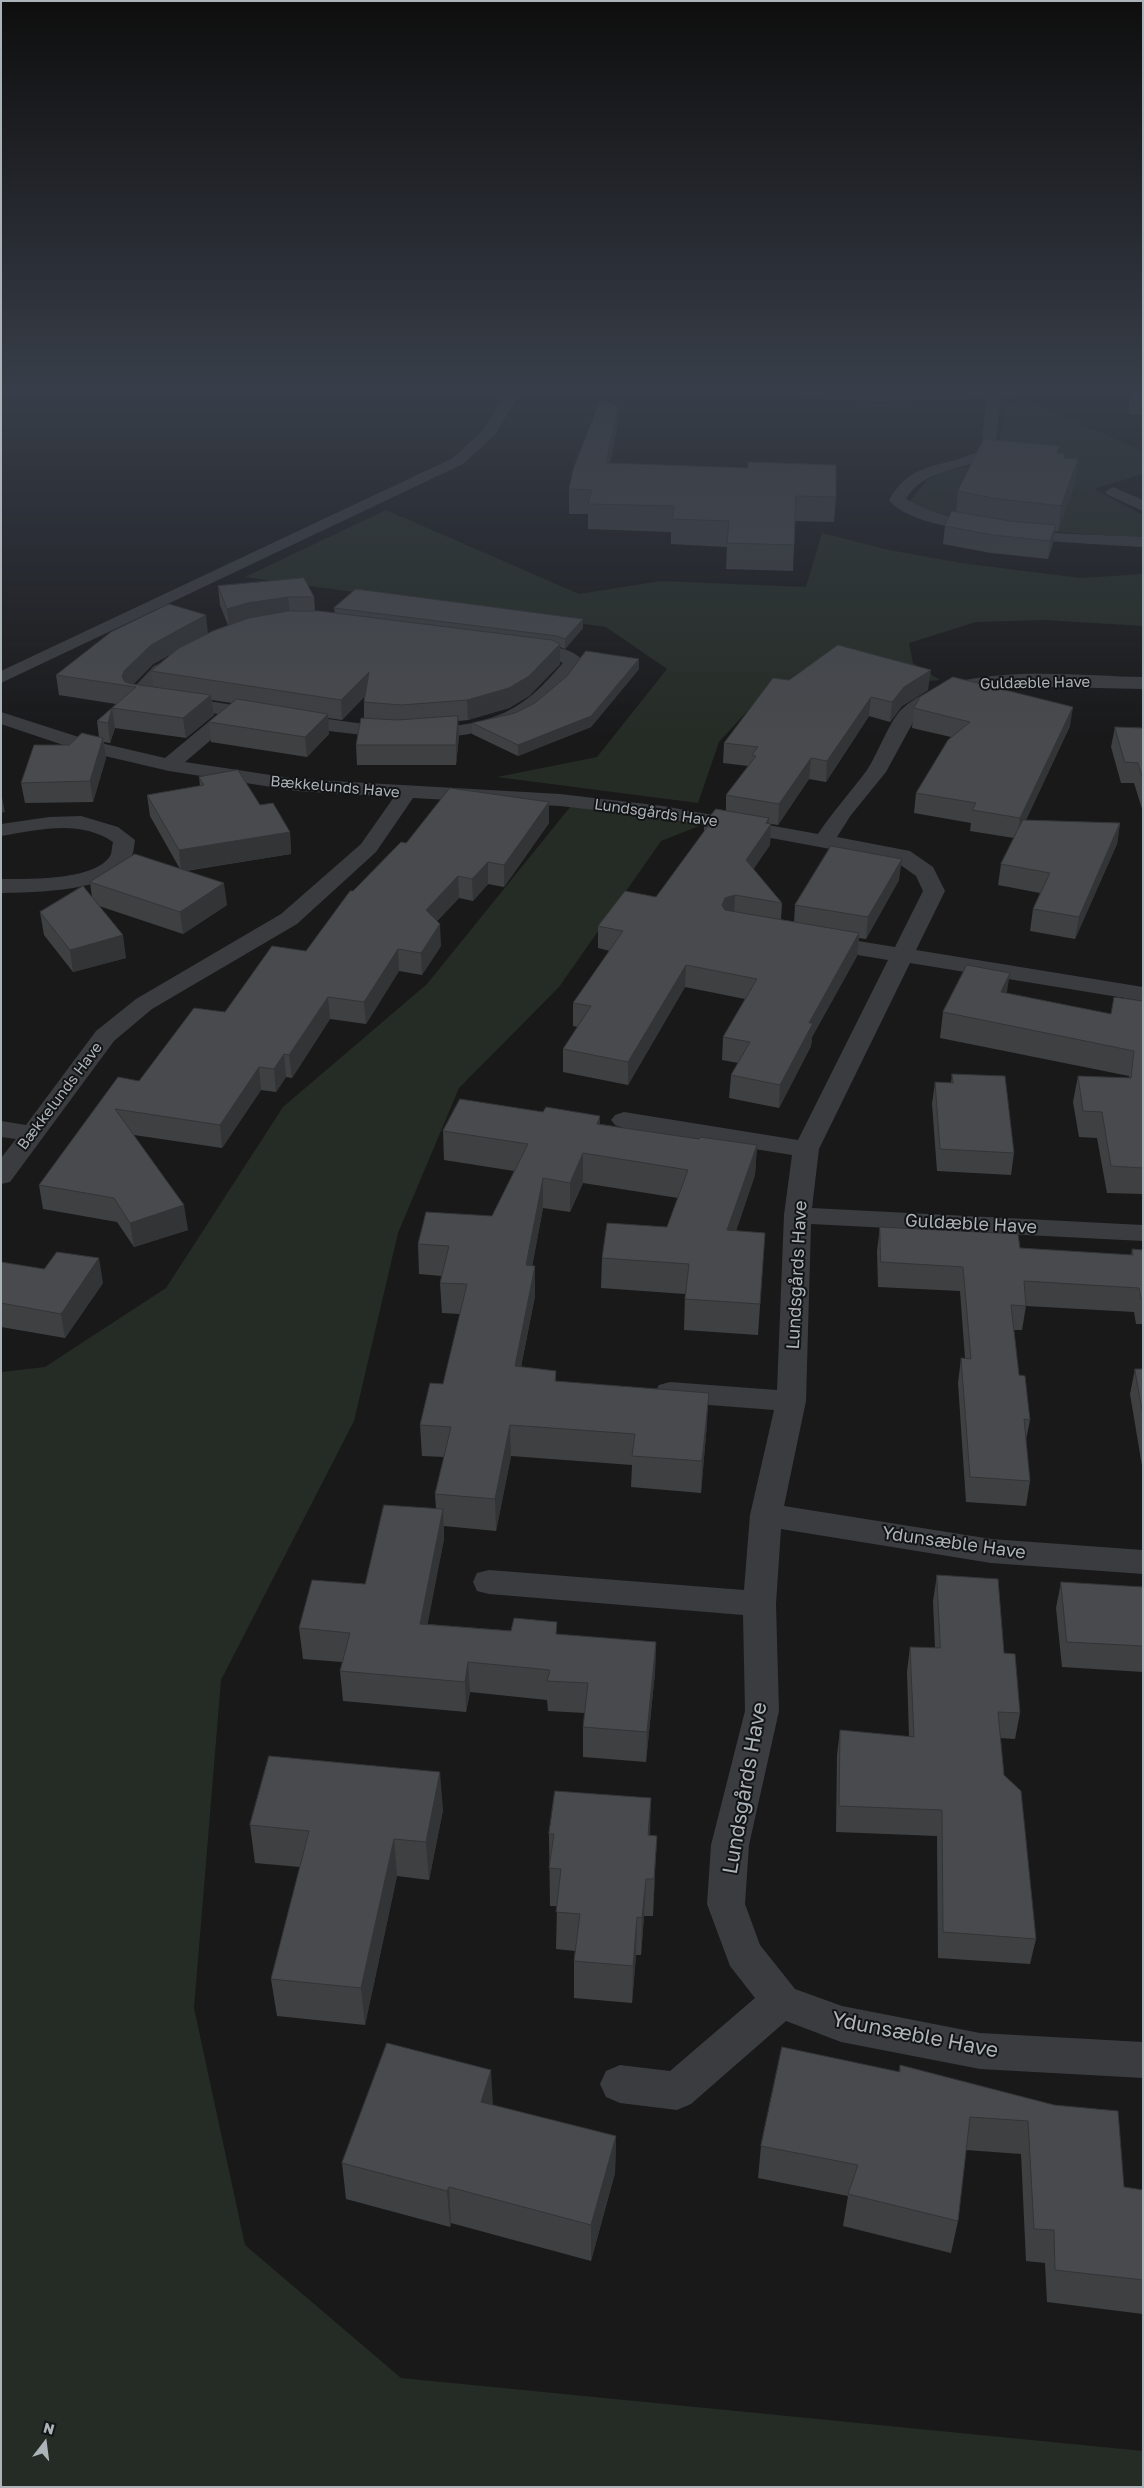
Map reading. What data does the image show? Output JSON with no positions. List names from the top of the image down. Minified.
{"streets":{"street":["Guldæble Have","Bækkelunds Have","Lundsgårds Have","Ydunsæble Have"]},"crossings":[["Guldæble Have","Lundsgårds Have"],["Bækkelunds Have","Lundsgårds Have"],["Lundsgårds Have","Ydunsæble Have"]],"north":"top"}
